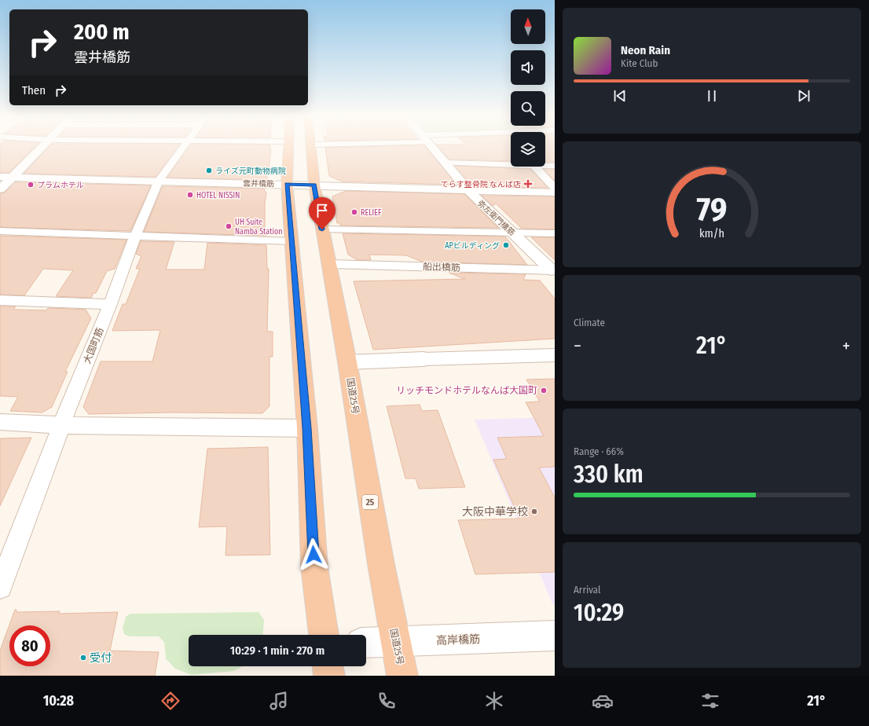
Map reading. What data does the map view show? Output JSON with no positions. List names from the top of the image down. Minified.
{"streets":{"highway":["国道25号","25"],"street":["雲井橋筋","弥左衛門橋筋","船出橋筋","大国町筋","高岸橋筋"]},"crossings":[["雲井橋筋","弥左衛門橋筋"],["雲井橋筋","大国町筋"],["雲井橋筋","国道25号"],["弥左衛門橋筋","船出橋筋"],["船出橋筋","国道25号"],["国道25号","高岸橋筋"]],"places":{"other":["ライズ元町動物病院","プラムホテル","HOTEL NISSIN","RELIEF","UH Suite Namba Station","APビルディング","リッチモンドホテルなんば大国町","大阪中華学校","受付"],"health":["てらす整骨院 なんば店"]},"north":"top","page":{"turn":["200 m","雲井橋筋"],"song":["Neon Rain","Kite Club"],"then":"Then","tile":["Climate",["Range · 66%","330 km"],["Arrival","10:29"]],"heat":["−","21°","+"],"limit":"80","trip":"10:29 · 1 min · 270 m","tabs":["10:28","21°"],"gauge":["79","km/h"]}}
